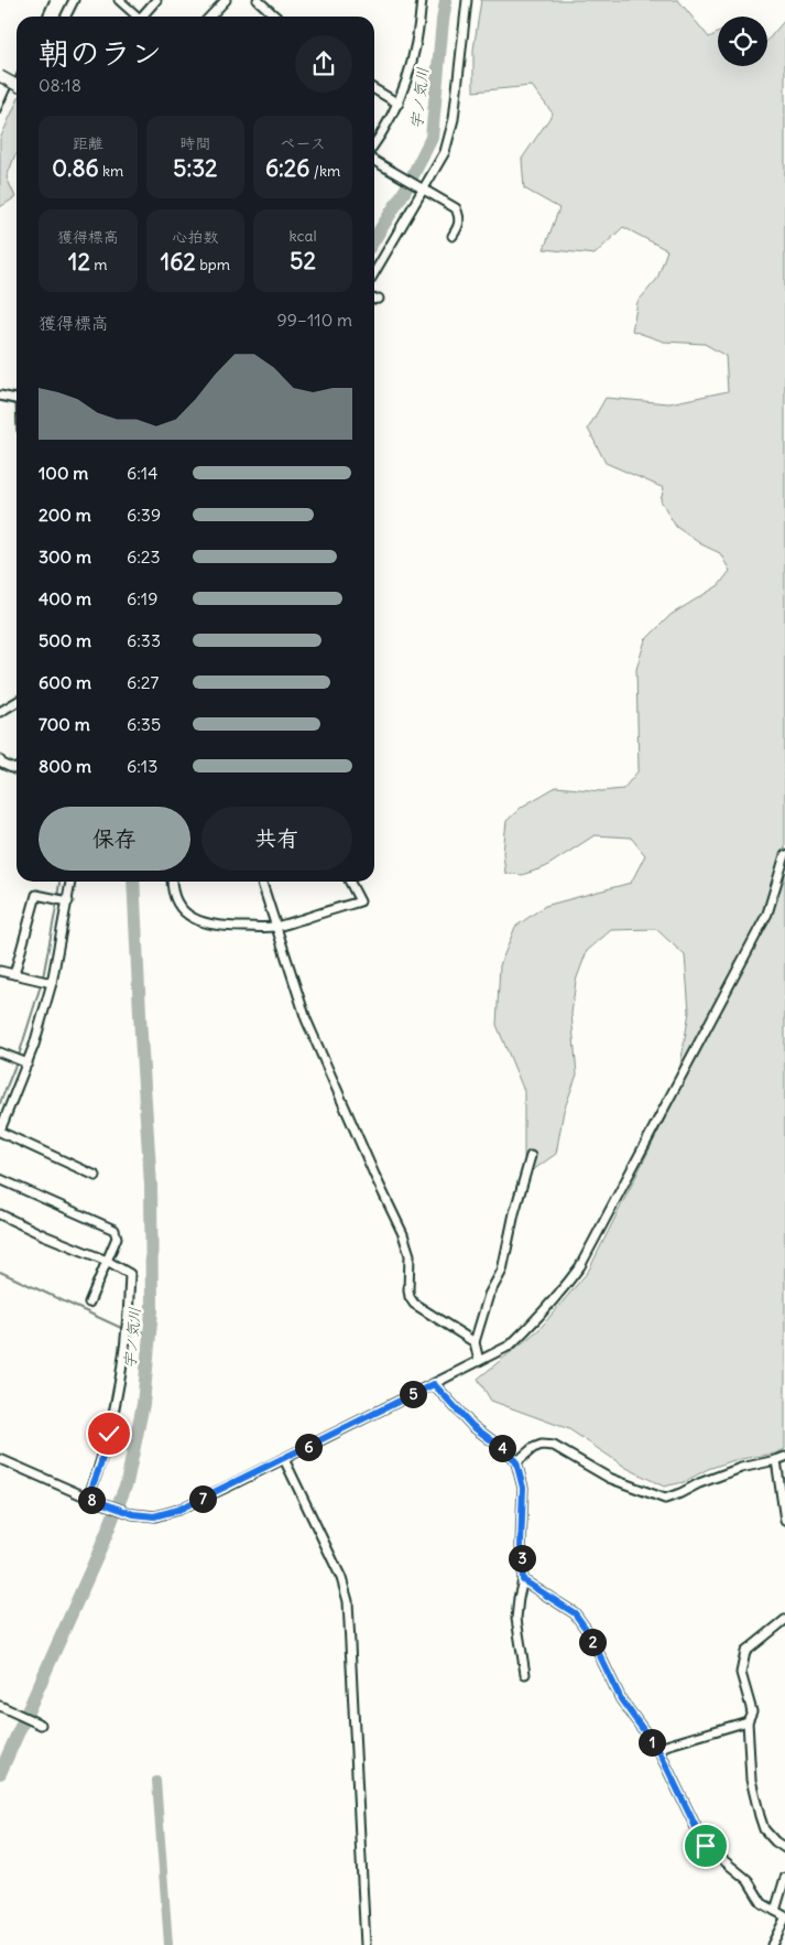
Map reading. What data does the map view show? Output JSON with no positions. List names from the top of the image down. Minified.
{"water":["宇ノ気川"],"page":{"heading":["朝のラン","08:18"],"stats":[["距離","0.86 km"],["時間","5:32"],["ペース","6:26 /km"],["獲得標高","12 m"],["心拍数","162 bpm"],["kcal","52"]],"chart":["獲得標高","99–110 m"],"list":[{"name":"100 m","note":"6:14"},{"name":"200 m","note":"6:39"},{"name":"300 m","note":"6:23"},{"name":"400 m","note":"6:19"},{"name":"500 m","note":"6:33"},{"name":"600 m","note":"6:27"},{"name":"700 m","note":"6:35"},{"name":"800 m","note":"6:13"}],"buttons":["保存","共有"],"pins":["5","6","4","7","8","3","2","1"]}}
